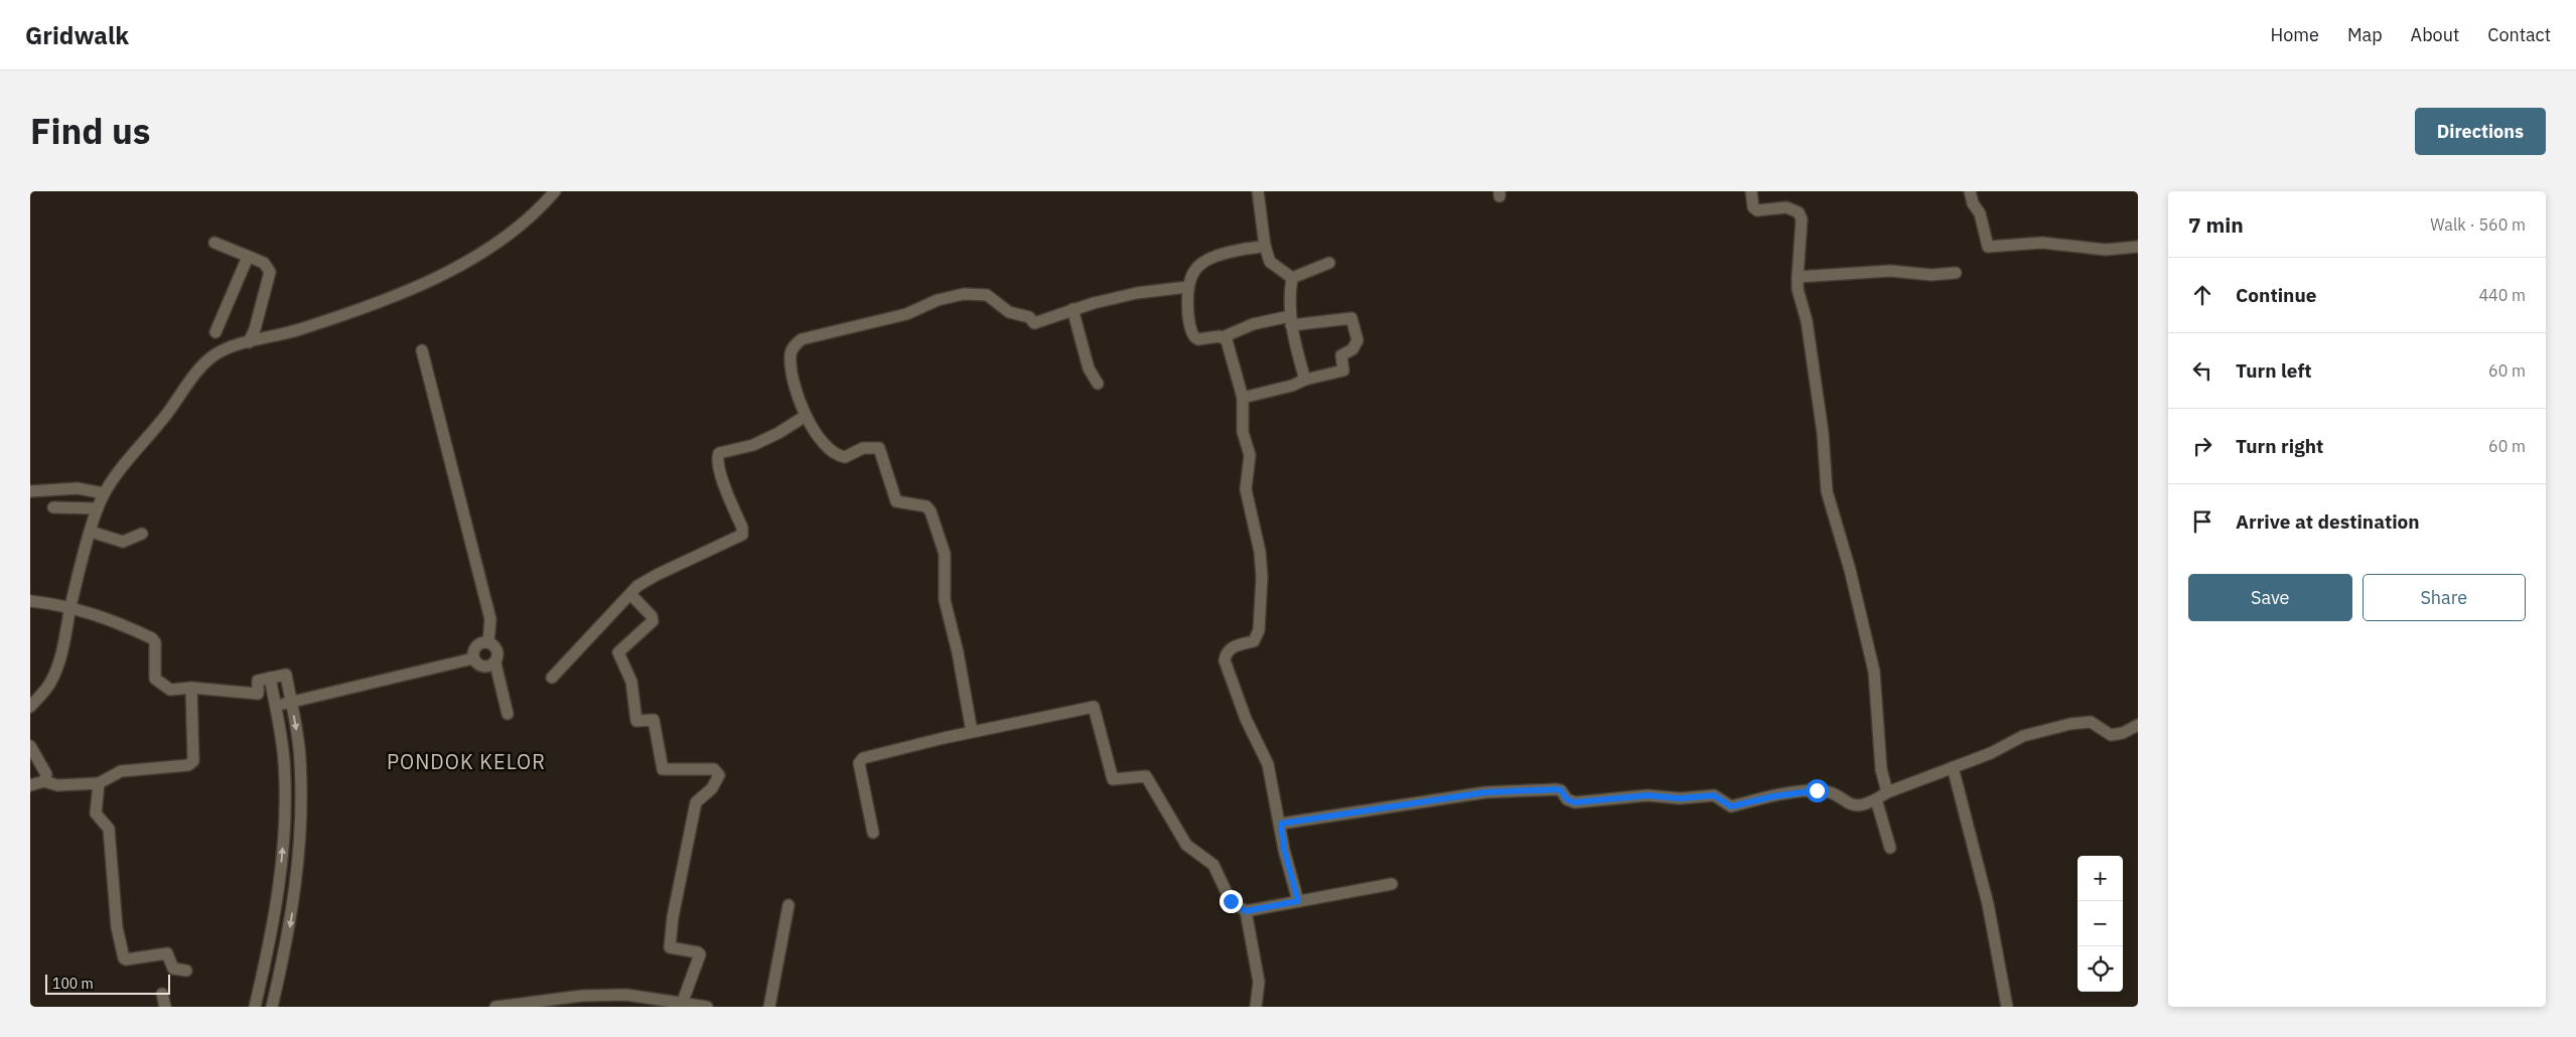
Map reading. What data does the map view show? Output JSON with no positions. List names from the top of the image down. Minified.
{"districts":["PONDOK KELOR"],"scale_bar":"100 m","page":{"header":"Gridwalk","nav":["Home","Map","About","Contact"],"title":"Find us","buttons":["Directions",["Save","Share"]],"heading":["7 min","Walk · 560 m"],"list":[["Continue","440 m"],["Turn left","60 m"],["Turn right","60 m"],"Arrive at destination"],"map_buttons":["+","−"],"scale":"100 m"}}
